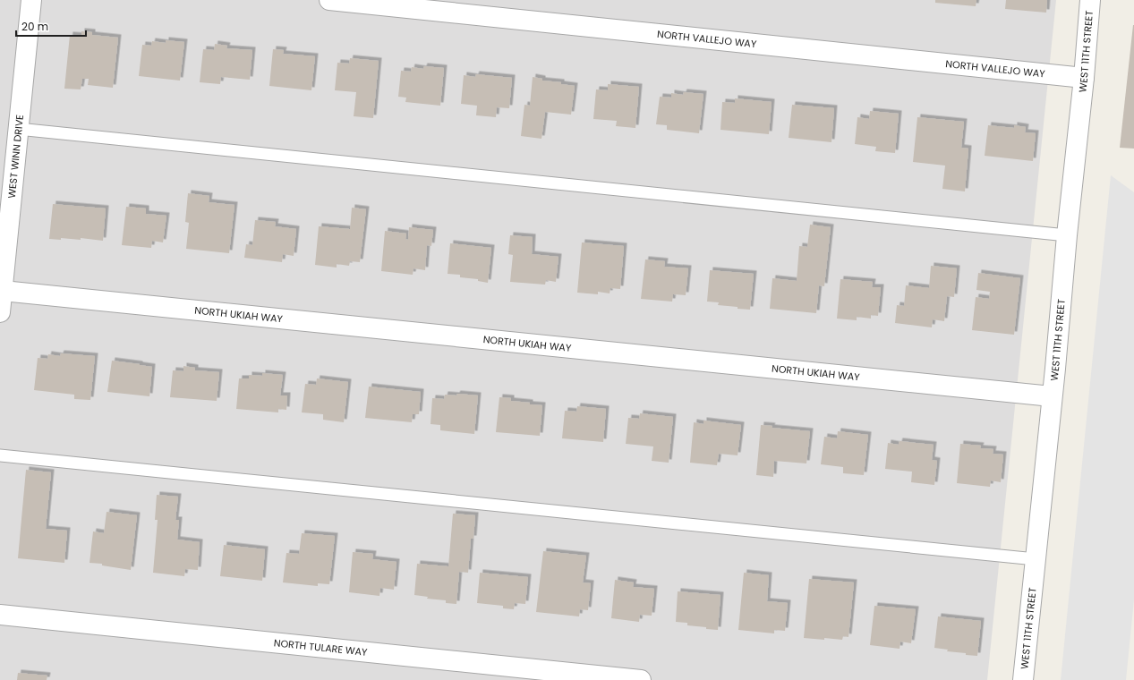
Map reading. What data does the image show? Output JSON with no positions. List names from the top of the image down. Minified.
{"streets":{"street":["NORTH VALLEJO WAY","WEST 11TH STREET","WEST WINN DRIVE","NORTH UKIAH WAY","NORTH TULARE WAY"]},"crossings":[["NORTH VALLEJO WAY","WEST 11TH STREET"],["WEST 11TH STREET","NORTH UKIAH WAY"],["WEST WINN DRIVE","NORTH UKIAH WAY"]],"scale_bar":"20 m"}
